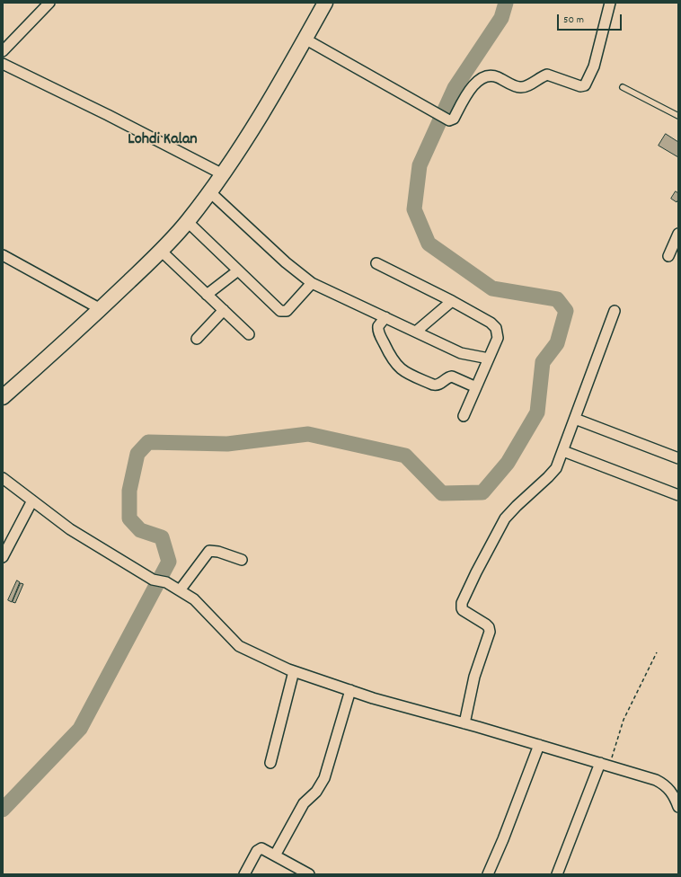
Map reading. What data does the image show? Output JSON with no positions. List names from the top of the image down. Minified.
{"districts":["Lohdi Kalan"],"scale_bar":"50 m"}
